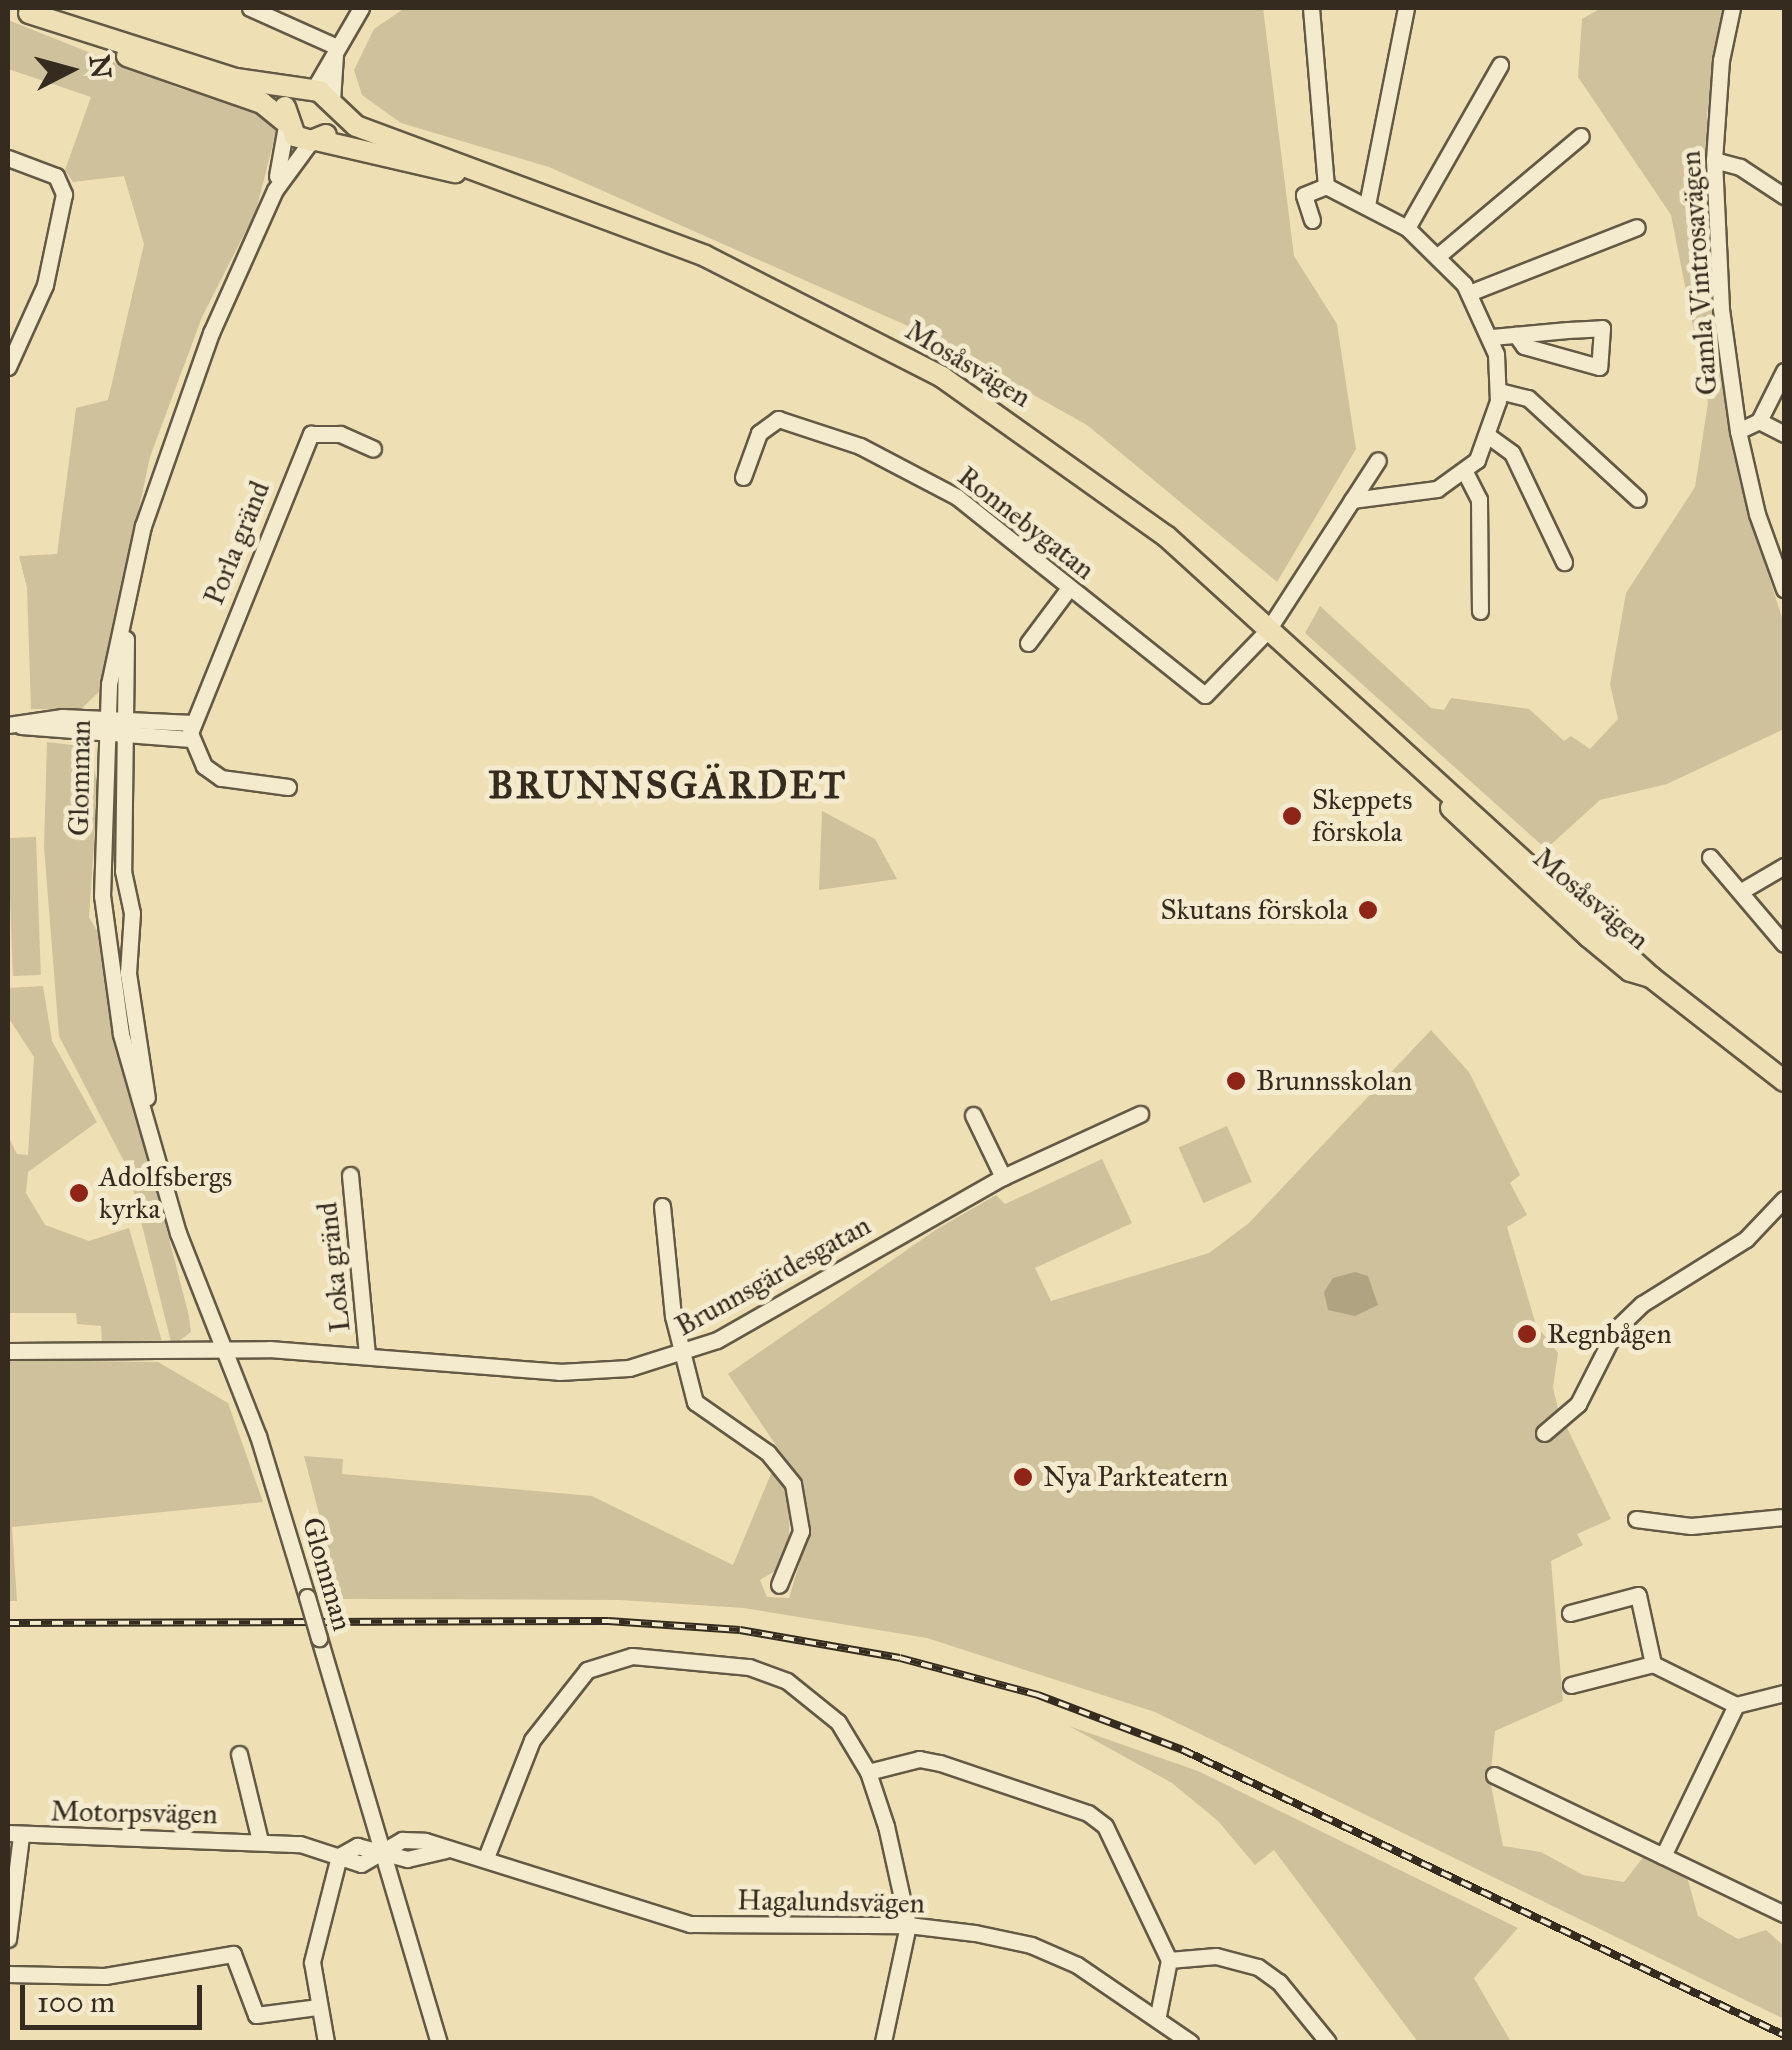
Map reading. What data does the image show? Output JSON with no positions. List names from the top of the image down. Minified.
{"streets":{"main road":["Mosåsvägen"],"street":["Gamla Vintrosavägen","Ronnebygatan","Porla gränd","Glomman","Loka gränd","Brunnsgärdesgatan","Motorpsvägen","Hagalundsvägen"]},"crossings":[["Mosåsvägen","Ronnebygatan"],["Mosåsvägen","Glomman"],["Glomman","Brunnsgärdesgatan"],["Glomman","Motorpsvägen"],["Glomman","Hagalundsvägen"],["Loka gränd","Brunnsgärdesgatan"],["Motorpsvägen","Hagalundsvägen"]],"districts":["BRUNNSGÄRDET"],"places":["Skeppets förskola","Skutans förskola","Brunnsskolan","Adolfsbergs kyrka","Regnbågen","Nya Parkteatern"],"scale_bar":"100 m","north":"right"}
